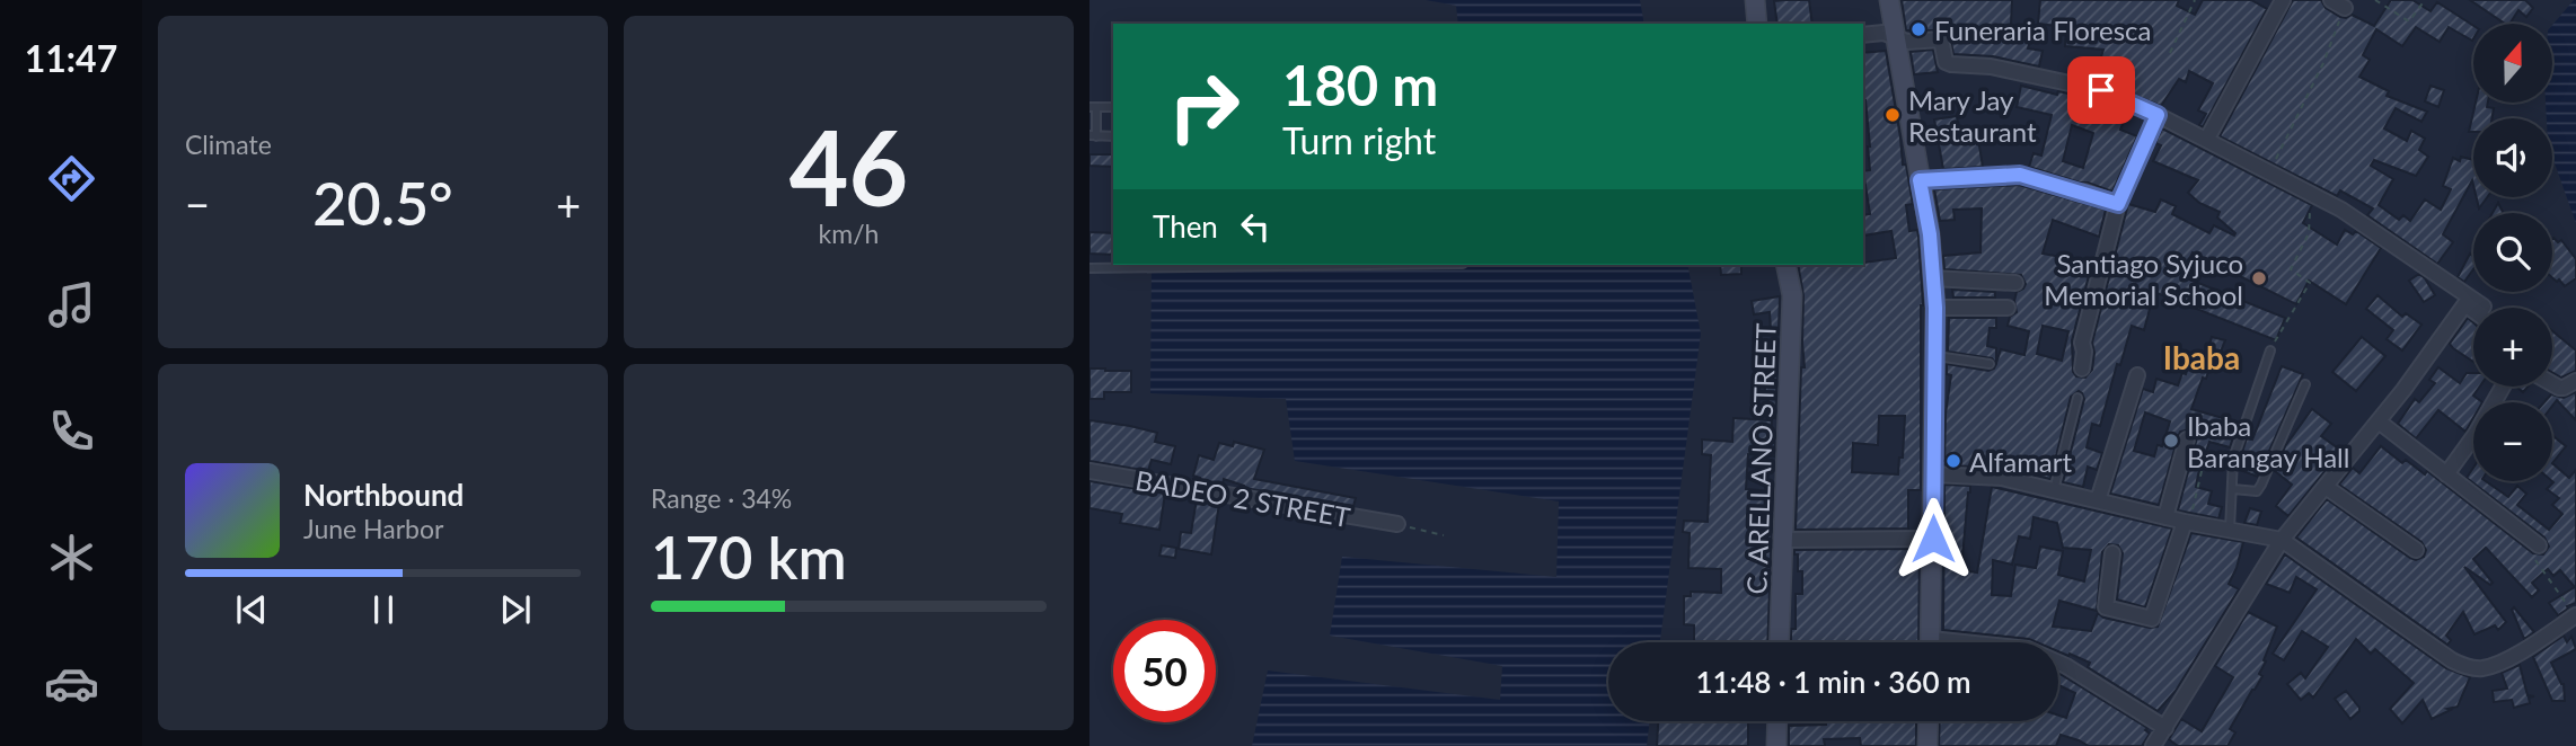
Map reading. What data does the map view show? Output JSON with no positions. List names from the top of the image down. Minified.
{"streets":{"main road":["C. ARELLANO STREET"],"street":["BADEO 2 STREET"]},"districts":["Ibaba"],"places":["Funeraria Floresca","Mary Jay Restaurant","Santiago Syjuco Memorial School","Ibaba Barangay Hall","Alfamart"],"north":"top","page":{"tabs":"11:47","tile":["Climate",["46","km/h"],["Range · 34%","170 km"]],"map_buttons":["+","−"],"turn":["180 m","Turn right"],"heat":["−","20.5°","+"],"then":"Then","song":["Northbound","June Harbor"],"limit":"50","trip":"11:48 · 1 min · 360 m"}}
